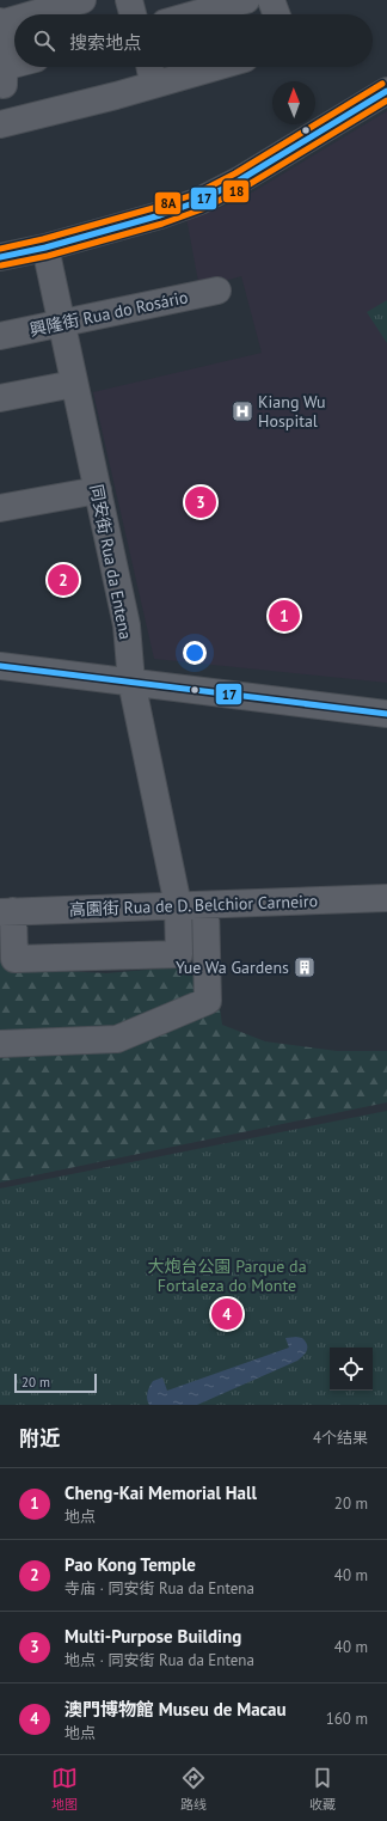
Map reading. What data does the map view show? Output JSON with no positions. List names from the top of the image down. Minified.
{"streets":{"street":["興隆街 Rua do Rosário","同安街 Rua da Entena","高園街 Rua de D. Belchior Carneiro"]},"crossings":[["興隆街 Rua do Rosário","同安街 Rua da Entena"],["同安街 Rua da Entena","高園街 Rua de D. Belchior Carneiro"]],"parks":["大炮台公園 Parque da Fortaleza do Monte"],"places":{"hospital":["Kiang Wu Hospital"],"building":["Yue Wa Gardens"]},"lines":["transit line 8A","transit line 17","transit line 18"],"scale_bar":"20 m","north":"top","page":{"search":"搜索地点","pins":["3","2","1","4"],"scale":"20 m","heading":["附近","4个结果"],"list":[{"mark":"1","name":"Cheng-Kai Memorial Hall","note":"地点","value":"20 m"},{"mark":"2","name":"Pao Kong Temple","note":"寺庙 · 同安街 Rua da Entena","value":"40 m"},{"mark":"3","name":"Multi-Purpose Building","note":"地点 · 同安街 Rua da Entena","value":"40 m"},{"mark":"4","name":"澳門博物館 Museu de Macau","note":"地点","value":"160 m"}],"nav":["地图","路线","收藏"]}}
